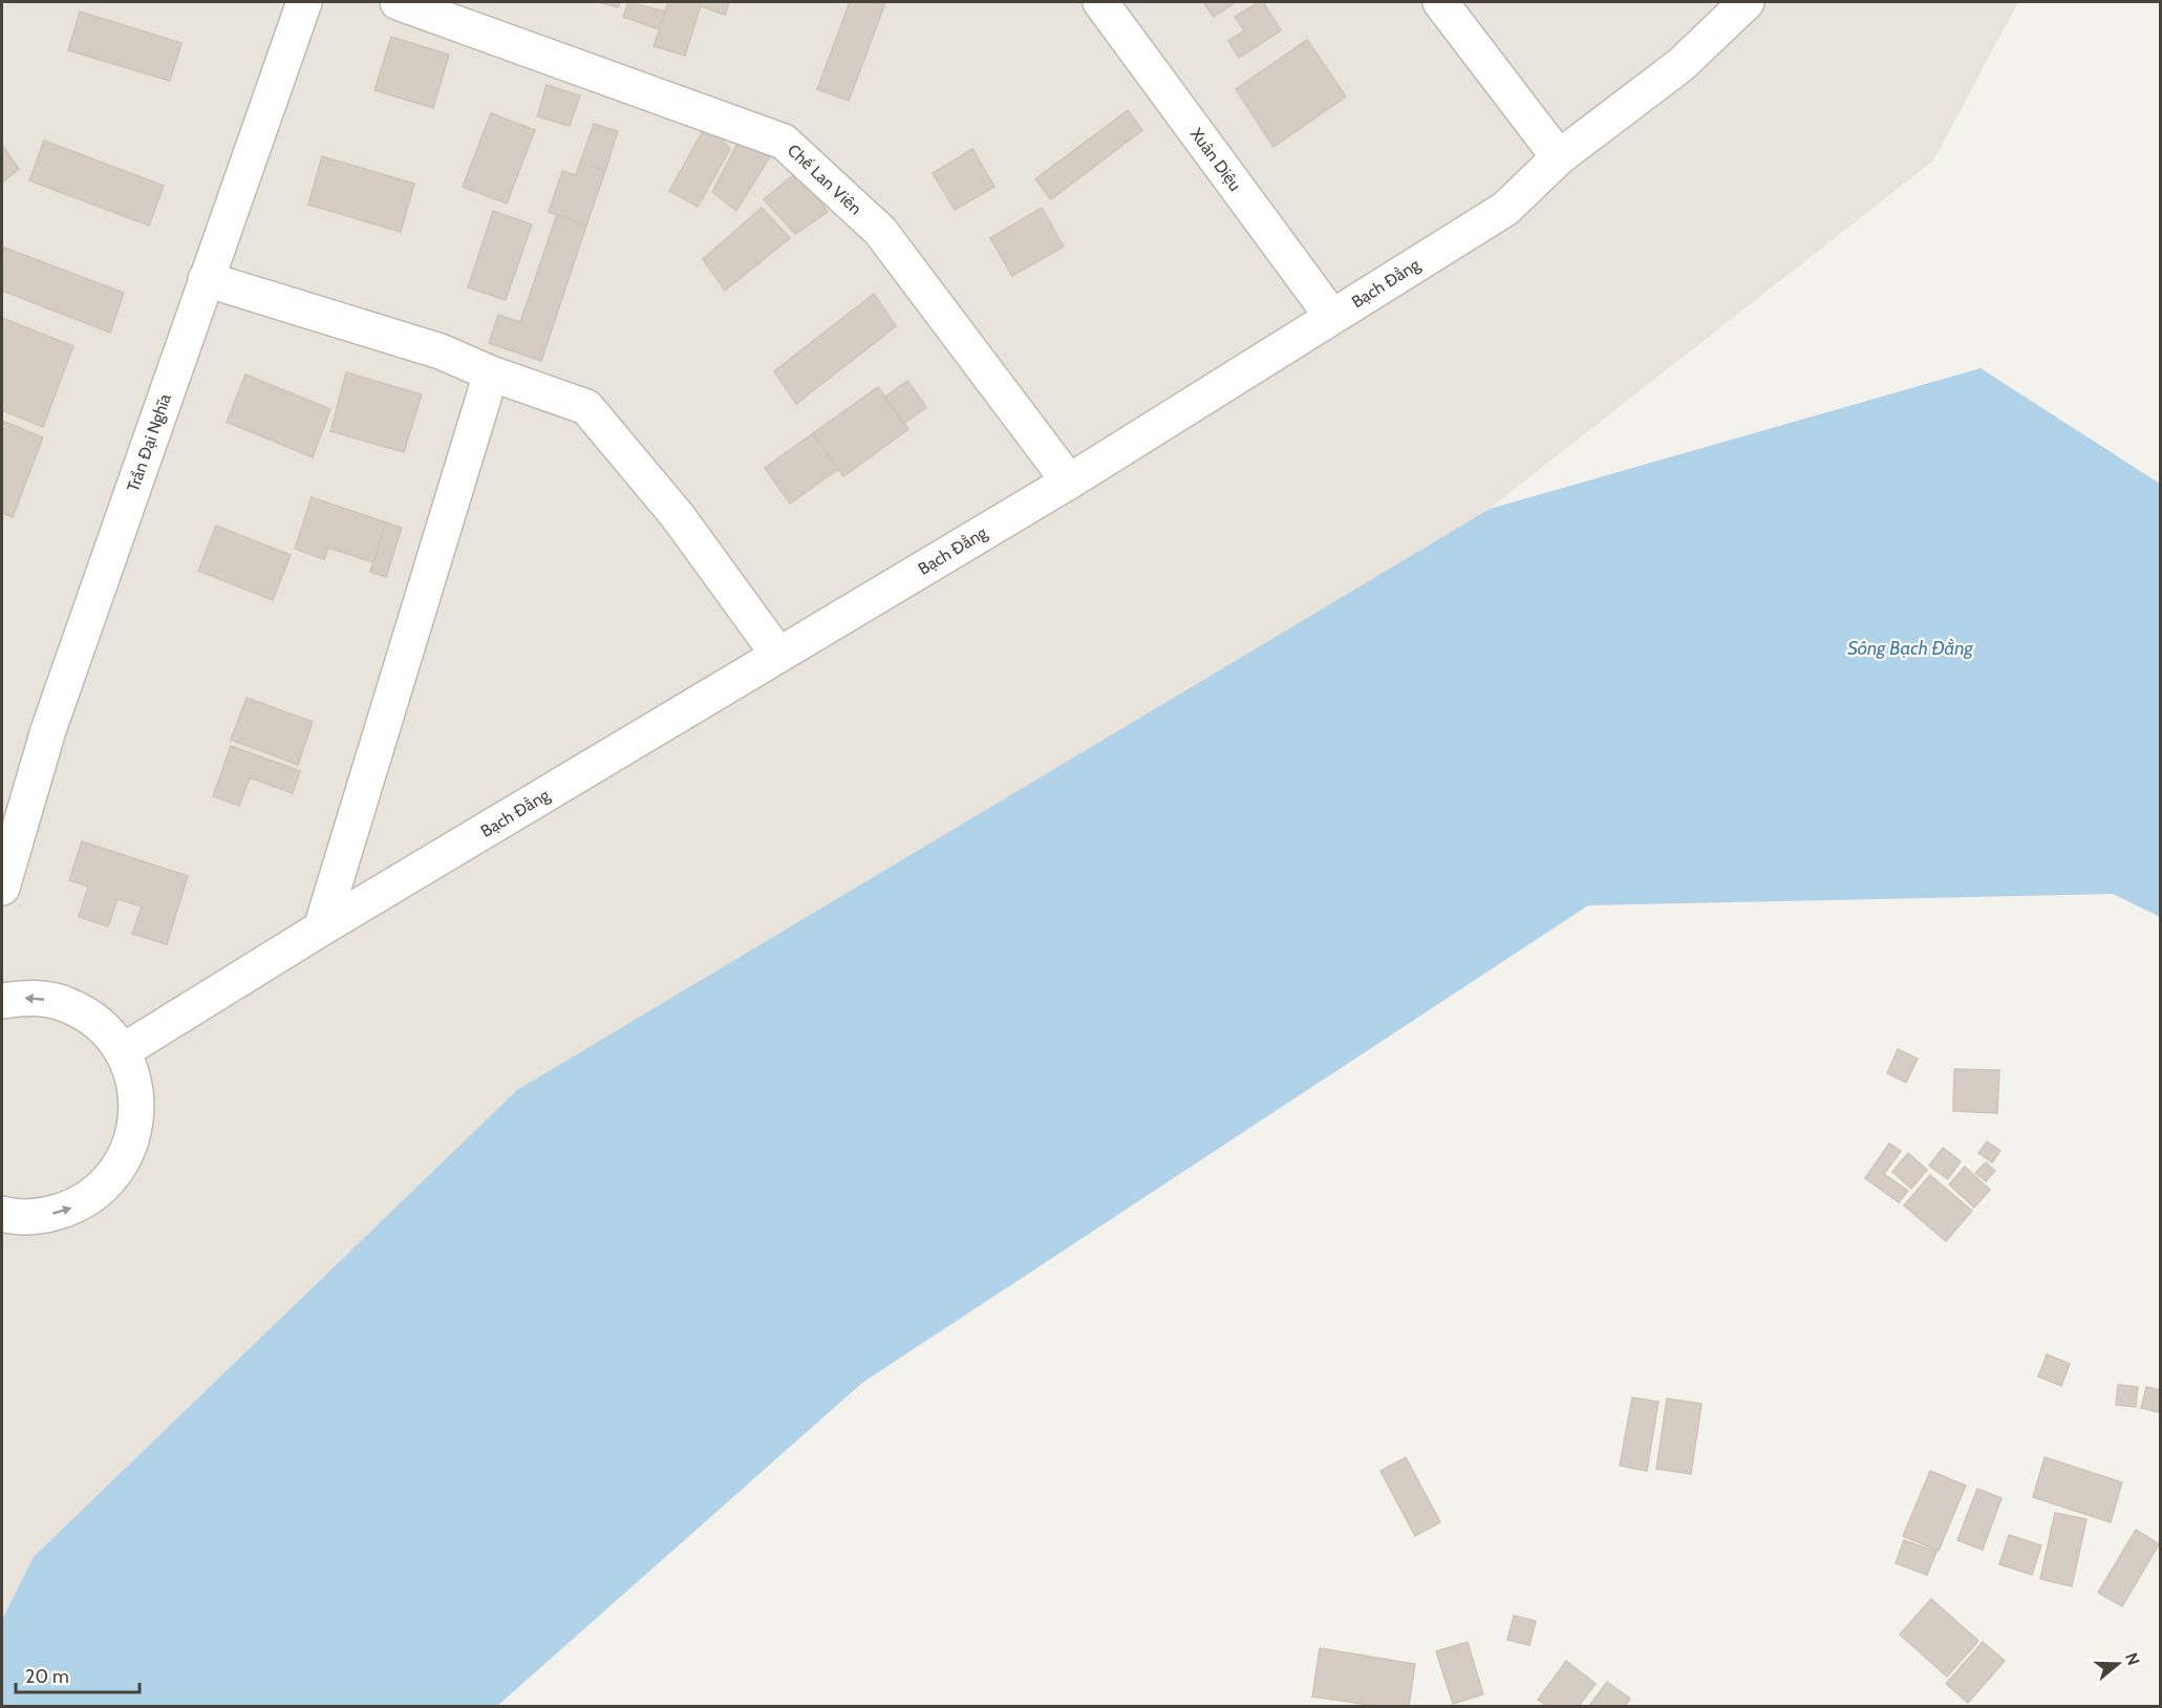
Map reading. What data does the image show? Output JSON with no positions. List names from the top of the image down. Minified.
{"streets":{"street":["Xuân Diệu","Chế Lan Viên","Bạch Đằng","Trần Đại Nghĩa"]},"crossings":[["Xuân Diệu","Bạch Đằng"],["Chế Lan Viên","Bạch Đằng"]],"water":["Sông Bạch Đằng"],"scale_bar":"20 m","north":"right"}
